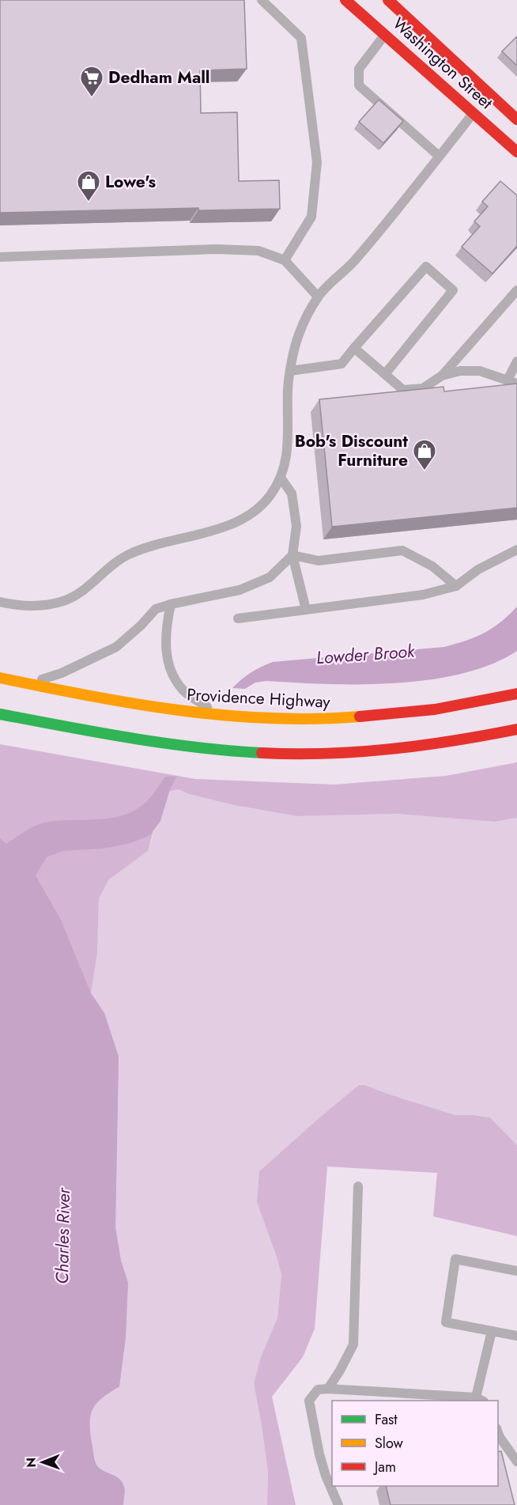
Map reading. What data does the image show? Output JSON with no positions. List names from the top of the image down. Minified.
{"streets":{"main road":["Washington Street","Providence Highway"]},"water":["Lowder Brook","Charles River"],"places":{"supermarket":["Dedham Mall"],"shop":["Lowe's","Bob's Discount Furniture"]},"legend":["Fast","Slow","Jam"],"north":"left"}
